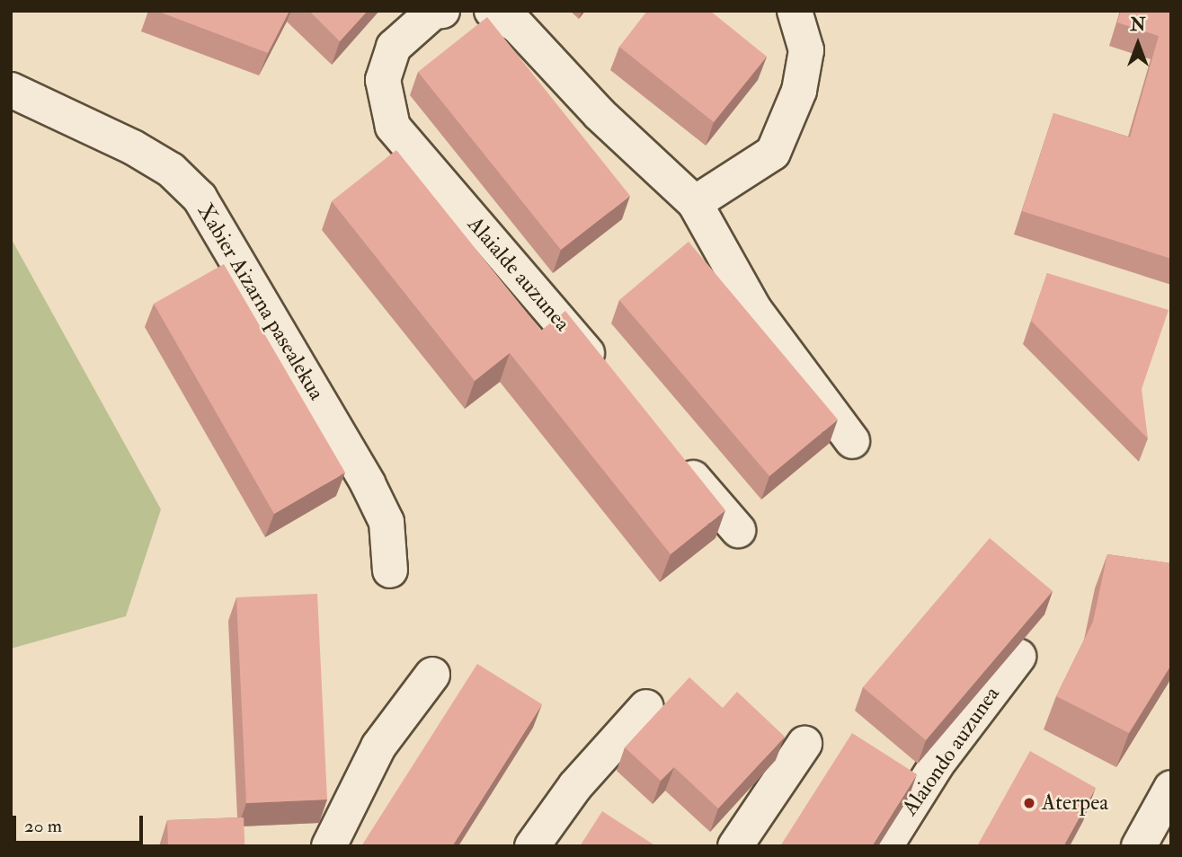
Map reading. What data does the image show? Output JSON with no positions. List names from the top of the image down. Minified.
{"streets":{"street":["Alaialde auzunea","Xabier Aizarna pasealekua","Alaiondo auzunea"]},"places":["Aterpea"],"scale_bar":"20 m","north":"top"}
